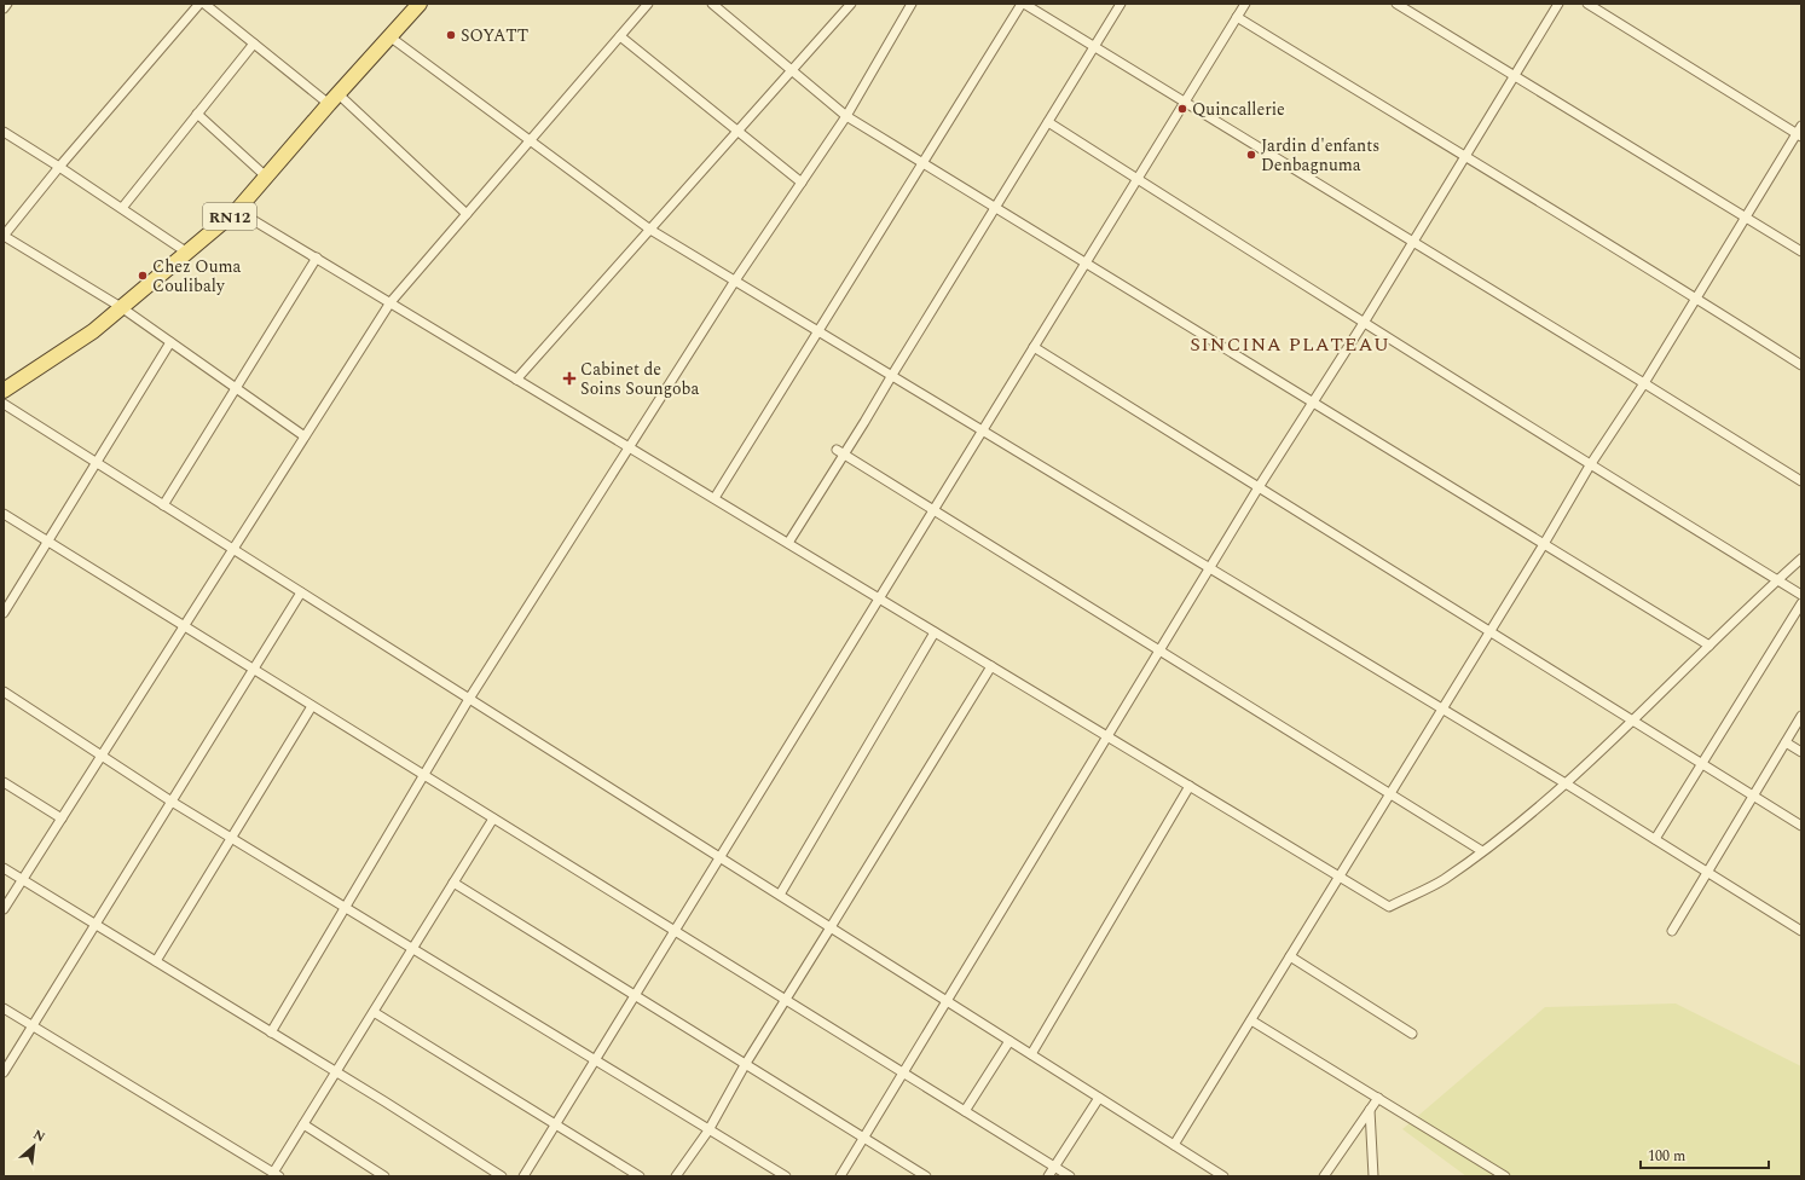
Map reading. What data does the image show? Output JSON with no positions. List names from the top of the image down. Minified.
{"streets":{"main road":["RN12"]},"districts":["SINCINA PLATEAU"],"places":{"other":["SOYATT","Quincallerie","Jardin d'enfants Denbagnuma","Chez Ouma Coulibaly"],"health":["Cabinet de Soins Soungoba"]},"scale_bar":"100 m","north":"top right"}
